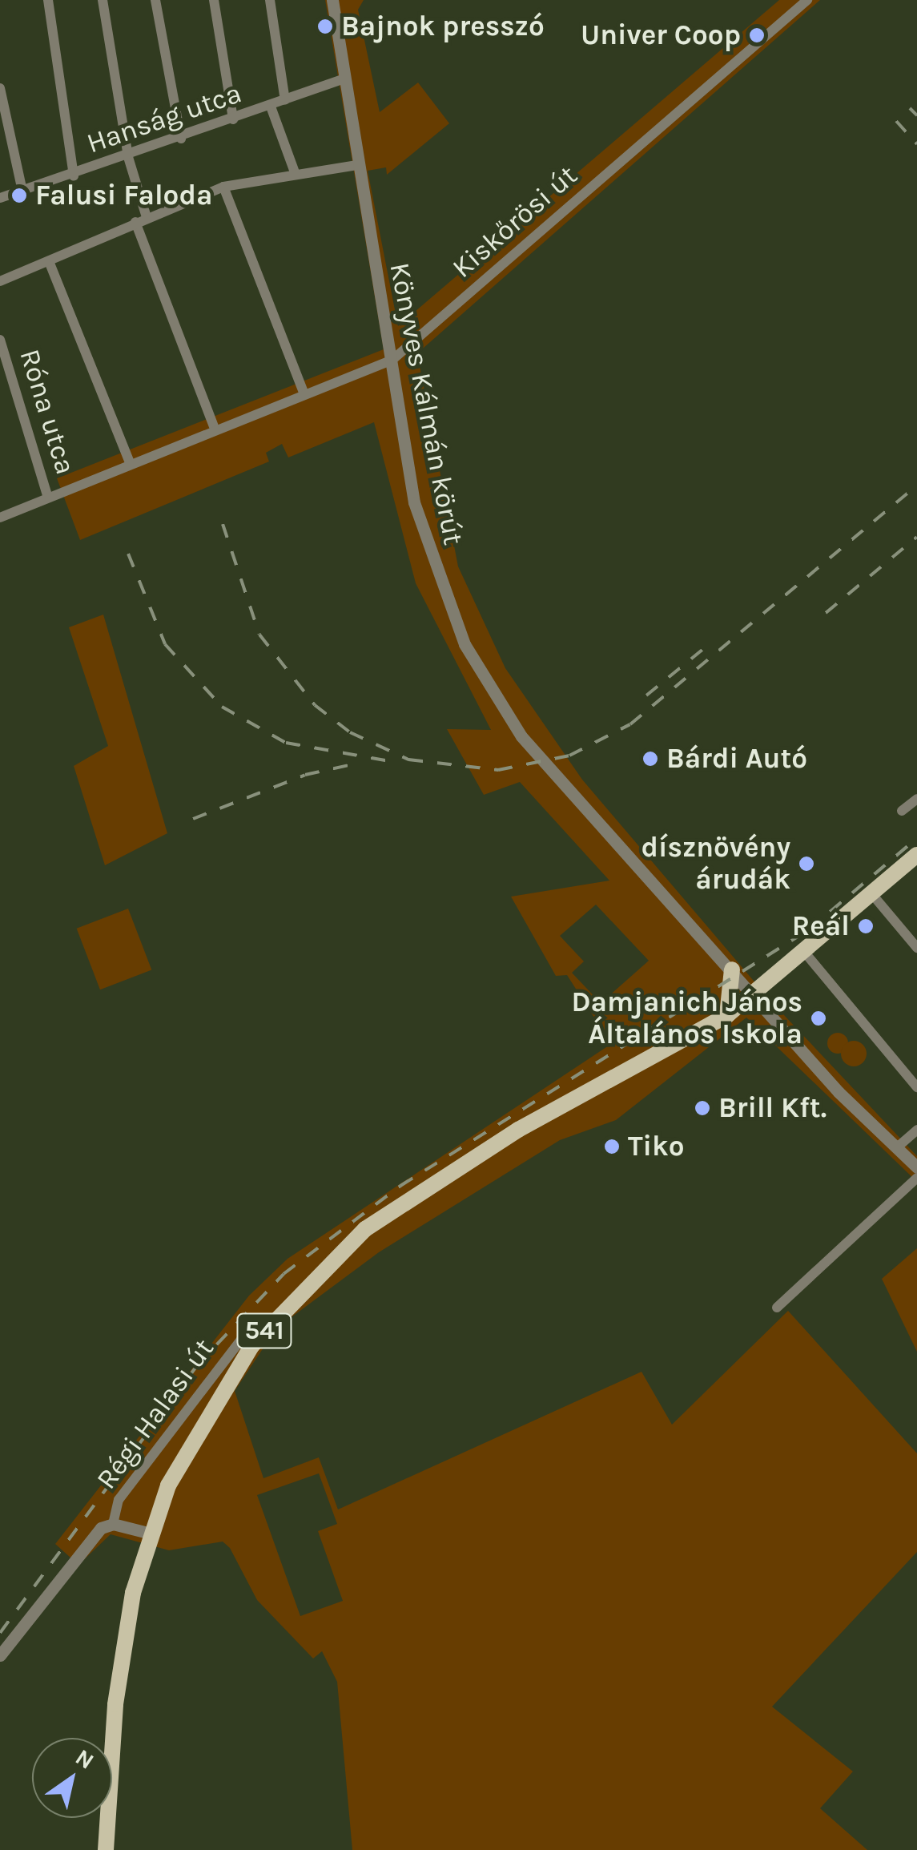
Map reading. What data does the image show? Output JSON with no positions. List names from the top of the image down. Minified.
{"streets":{"main road":["541"],"street":["Hanság utca","Kiskőrösi út","Könyves Kálmán körút","Róna utca","Régi Halasi út"]},"crossings":[["Hanság utca","Könyves Kálmán körút"],["Kiskőrösi út","Könyves Kálmán körút"],["Kiskőrösi út","Róna utca"],["Könyves Kálmán körút","541"]],"places":["Bajnok presszó","Univer Coop","Falusi Faloda","Bárdi Autó","dísznövény árudák","Reál","Damjanich János Általános Iskola","Brill Kft.","Tiko"],"north":"top right"}
